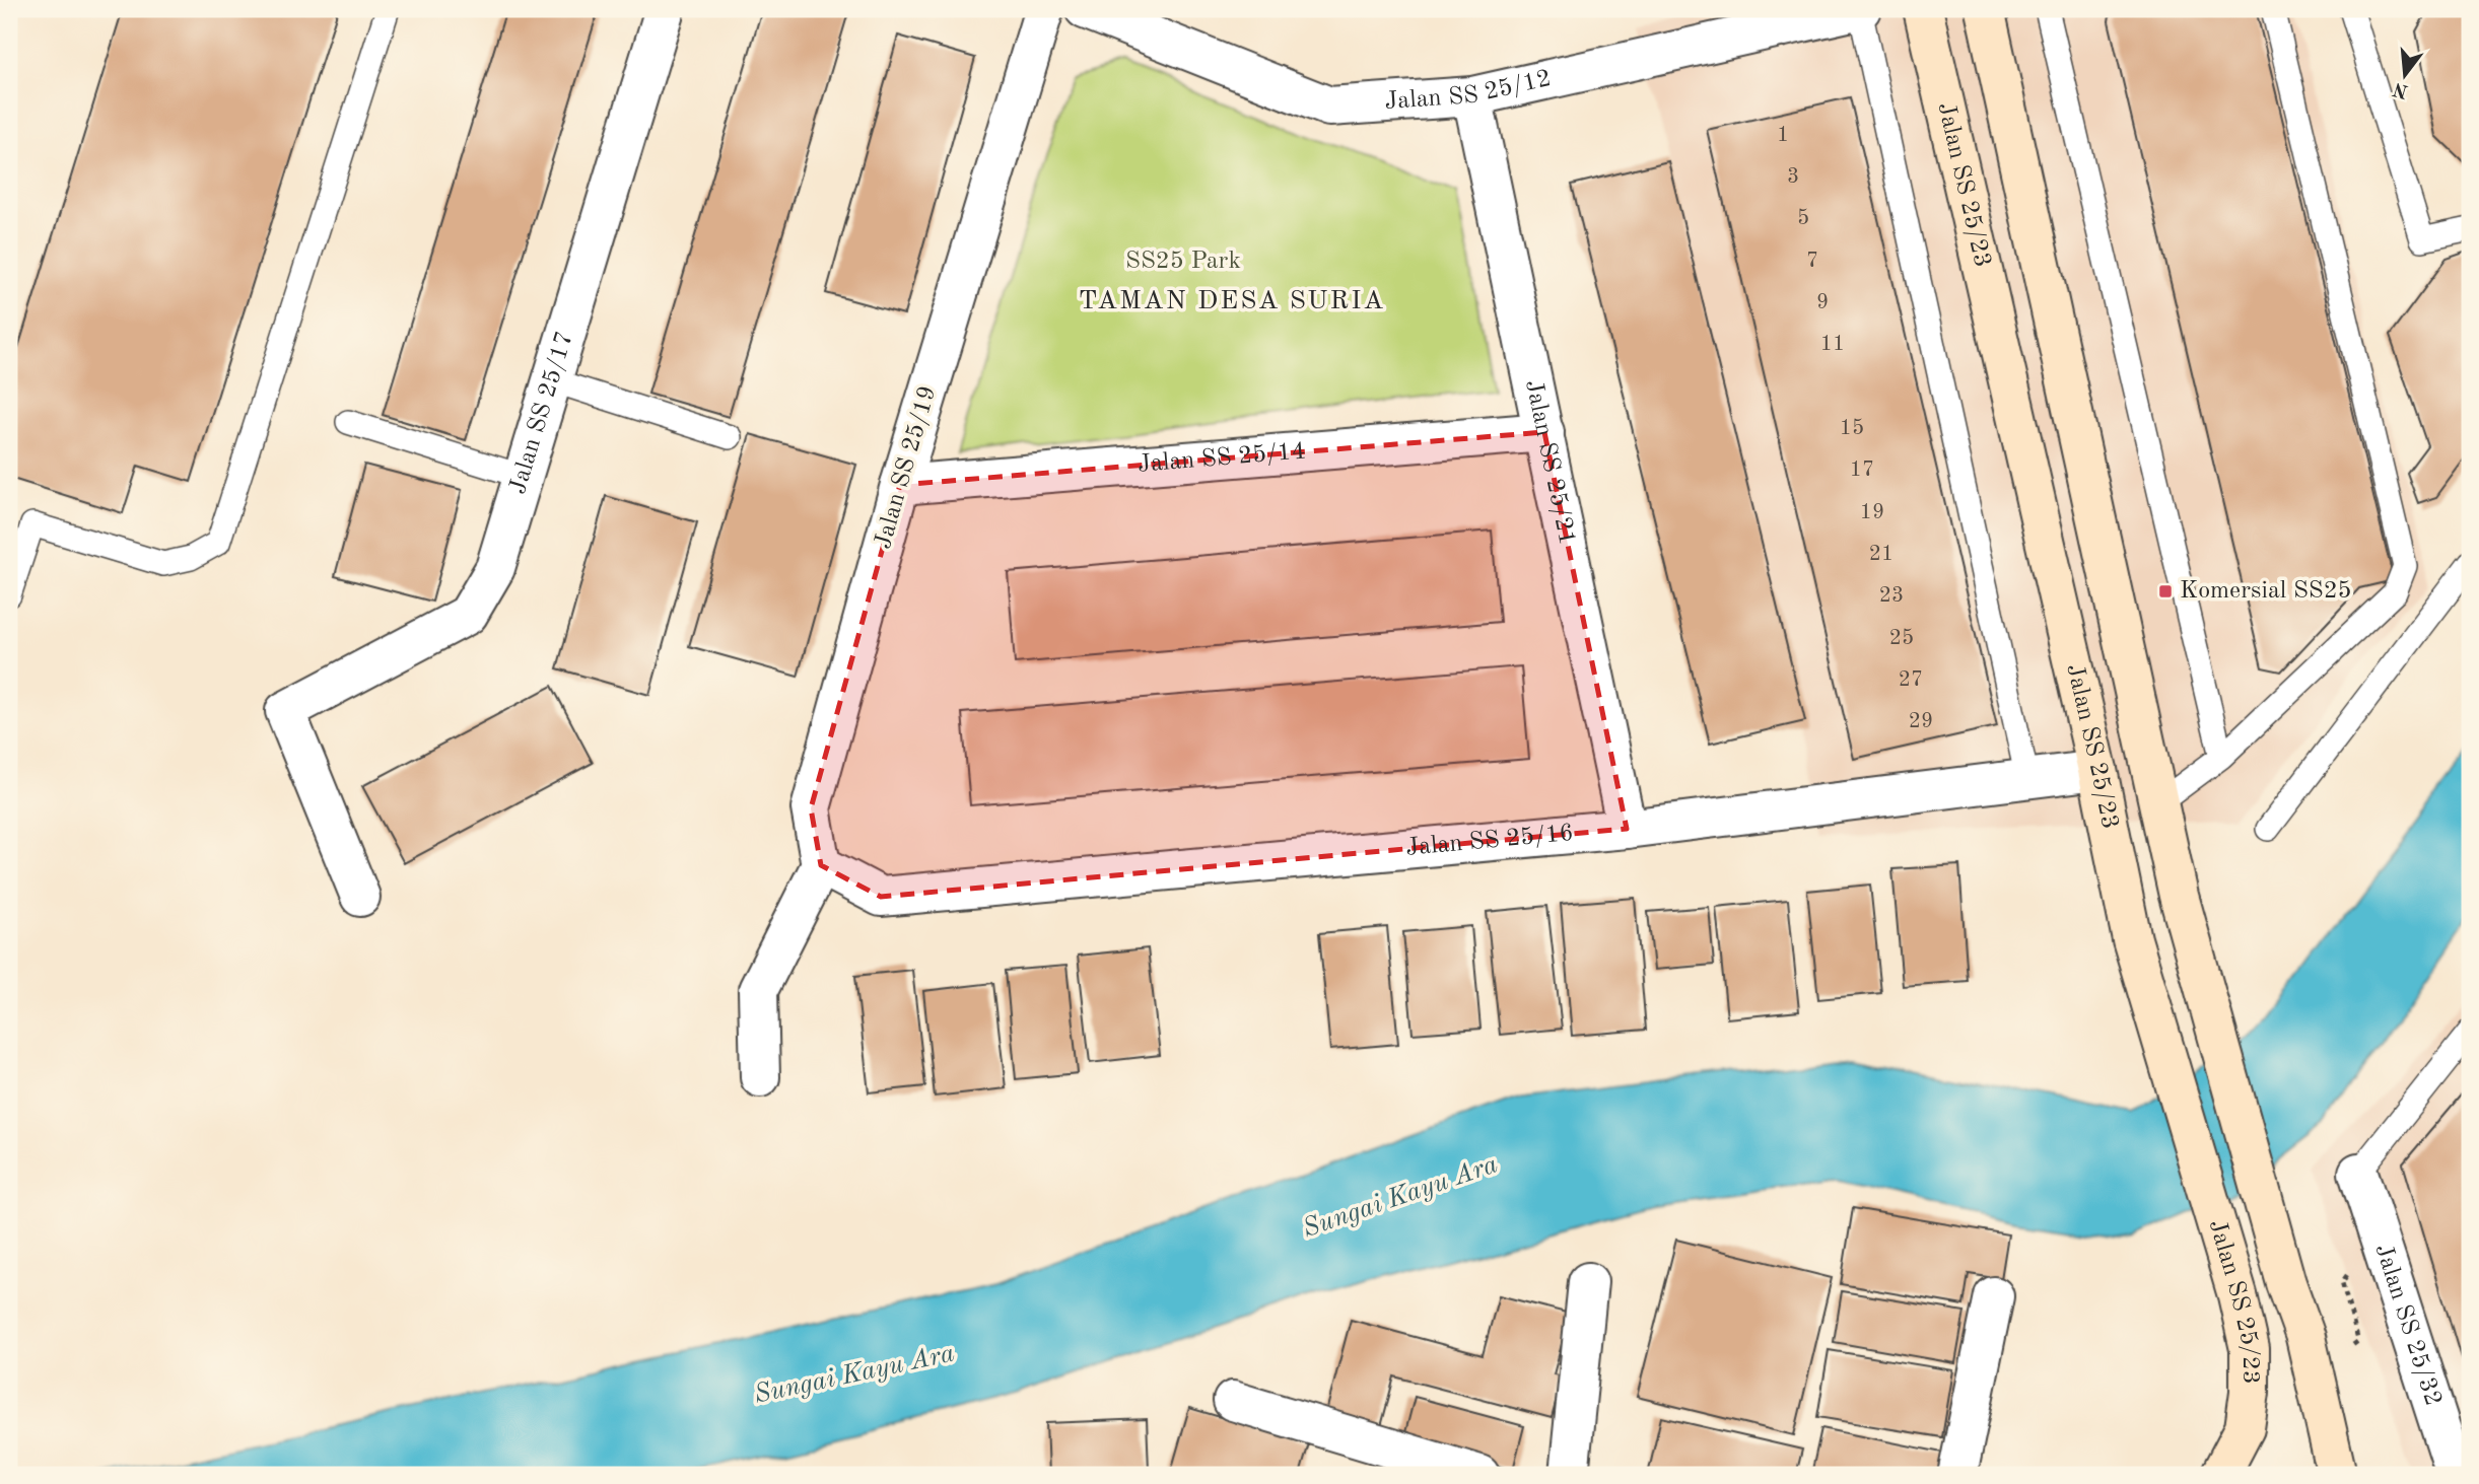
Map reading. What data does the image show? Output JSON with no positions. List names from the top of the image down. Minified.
{"streets":{"main road":["Jalan SS 25/23"],"street":["Jalan SS 25/12","Jalan SS 25/17","Jalan SS 25/14","Jalan SS 25/21","Jalan SS 25/19","Jalan SS 25/16","Jalan SS 25/32"]},"crossings":[["Jalan SS 25/12","Jalan SS 25/21"],["Jalan SS 25/23","Jalan SS 25/16"],["Jalan SS 25/14","Jalan SS 25/21"],["Jalan SS 25/14","Jalan SS 25/19"],["Jalan SS 25/21","Jalan SS 25/16"],["Jalan SS 25/19","Jalan SS 25/16"]],"districts":["TAMAN DESA SURIA"],"water":["Sungai Kayu Ara"],"parks":["SS25 Park"],"places":{"transit":["Komersial SS25"]},"house_numbers":["1","3","5","7","9","11","15","17","19","21","23","25","27","29"],"north":"bottom"}
